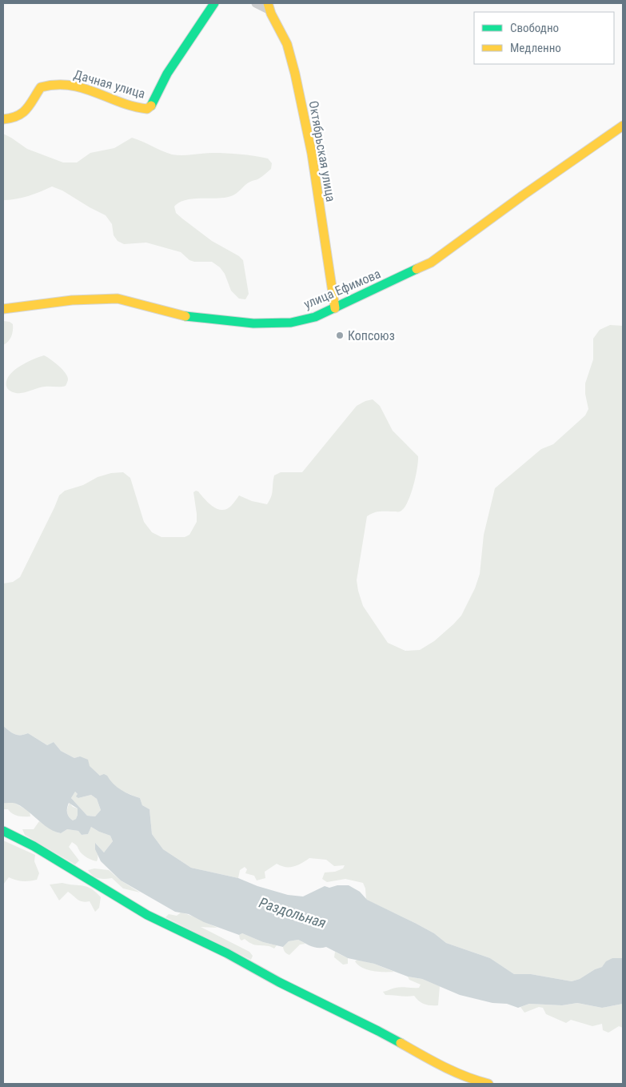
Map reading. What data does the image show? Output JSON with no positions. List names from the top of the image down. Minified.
{"streets":{"street":["Дачная улица","Октябрьская улица","улица Ефимова"]},"crossings":[["Октябрьская улица","улица Ефимова"]],"water":["Раздольная"],"places":["Копсоюз"],"legend":["Свободно","Медленно"]}
